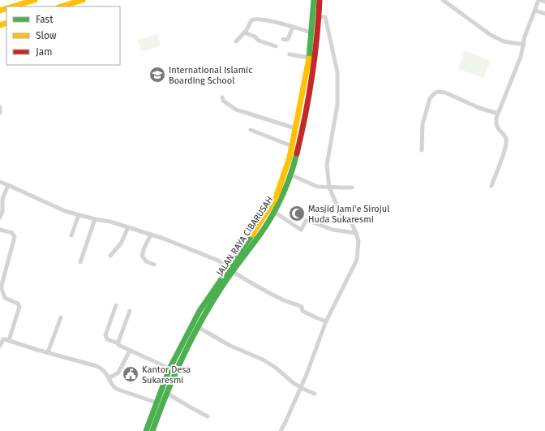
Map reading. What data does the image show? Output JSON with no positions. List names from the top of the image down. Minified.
{"streets":{"street":["JALAN RAYA CIBARUSAH"]},"places":{"school or university":["International Islamic Boarding School"],"mosque":["Masjid Jami'e Sirojul Huda Sukaresmi"],"public building":["Kantor Desa Sukaresmi"]},"legend":["Fast","Slow","Jam"]}
